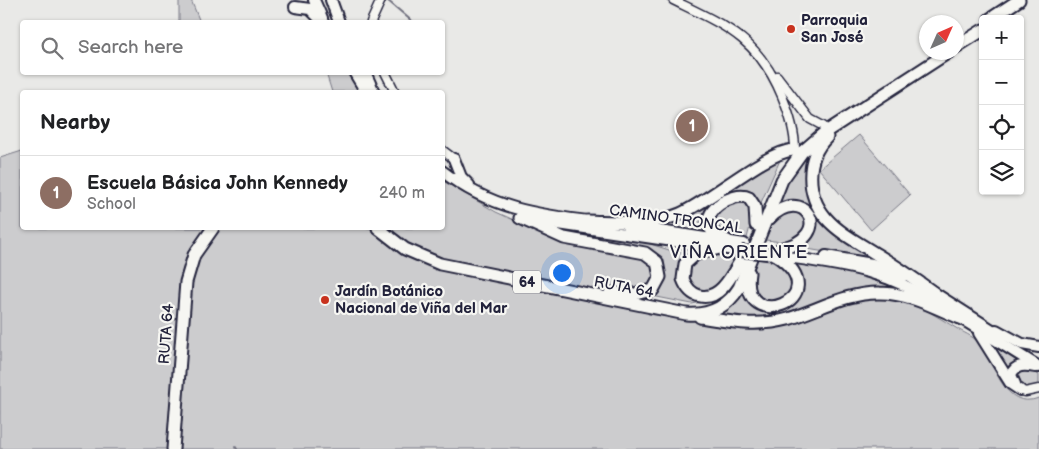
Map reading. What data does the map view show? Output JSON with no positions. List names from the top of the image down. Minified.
{"streets":{"highway":["64","RUTA 64"],"main road":["CAMINO TRONCAL"]},"crossings":[["CAMINO TRONCAL","64"],["CAMINO TRONCAL","RUTA 64"],["64","RUTA 64"]],"districts":["VIÑA ORIENTE"],"places":["Parroquia San José","Jardín Botánico Nacional de Viña del Mar"],"north":"top right","page":{"map_buttons":["+","−"],"search":"Search here","heading":"Nearby","pins":"1","list":[{"mark":"1","name":"Escuela Básica John Kennedy","note":"School","value":"240 m"}]}}
